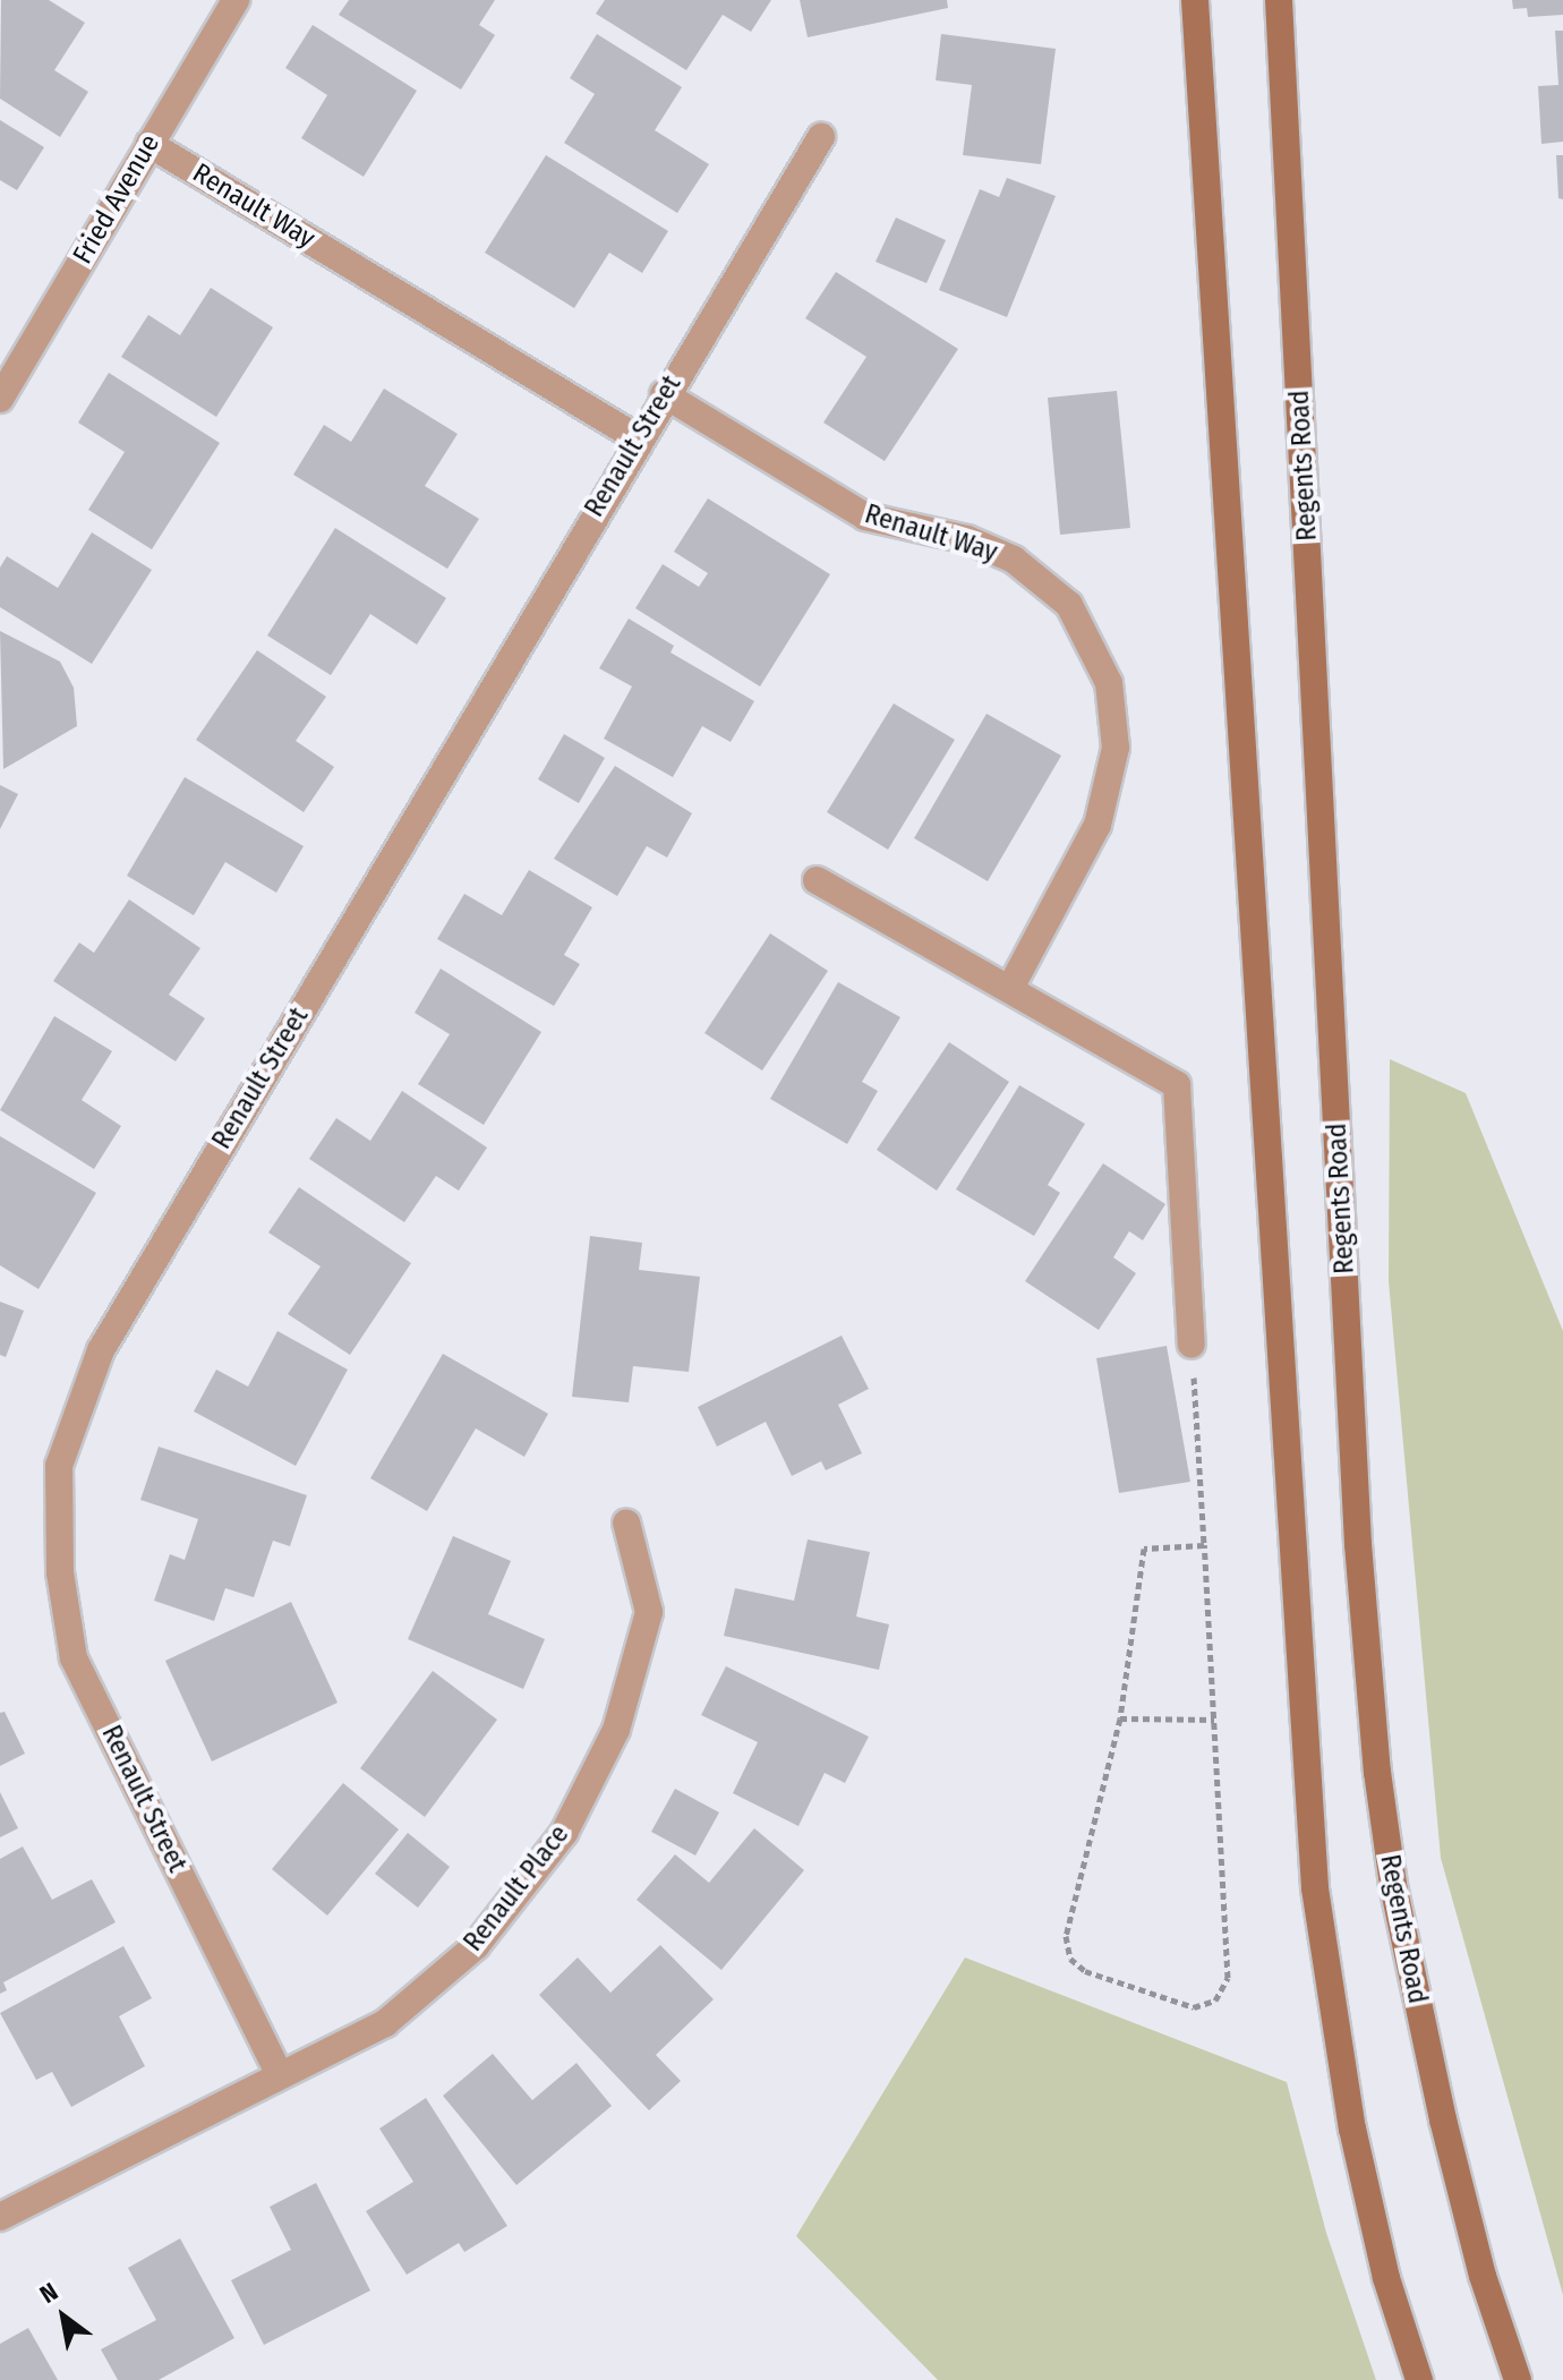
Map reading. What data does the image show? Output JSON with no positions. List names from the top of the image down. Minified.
{"streets":{"main road":["Regents Road"],"street":["Fried Avenue","Renault Way","Renault Street","Renault Place"]},"crossings":[["Fried Avenue","Renault Way"],["Renault Way","Renault Street"],["Renault Street","Renault Place"]],"north":"top left"}
